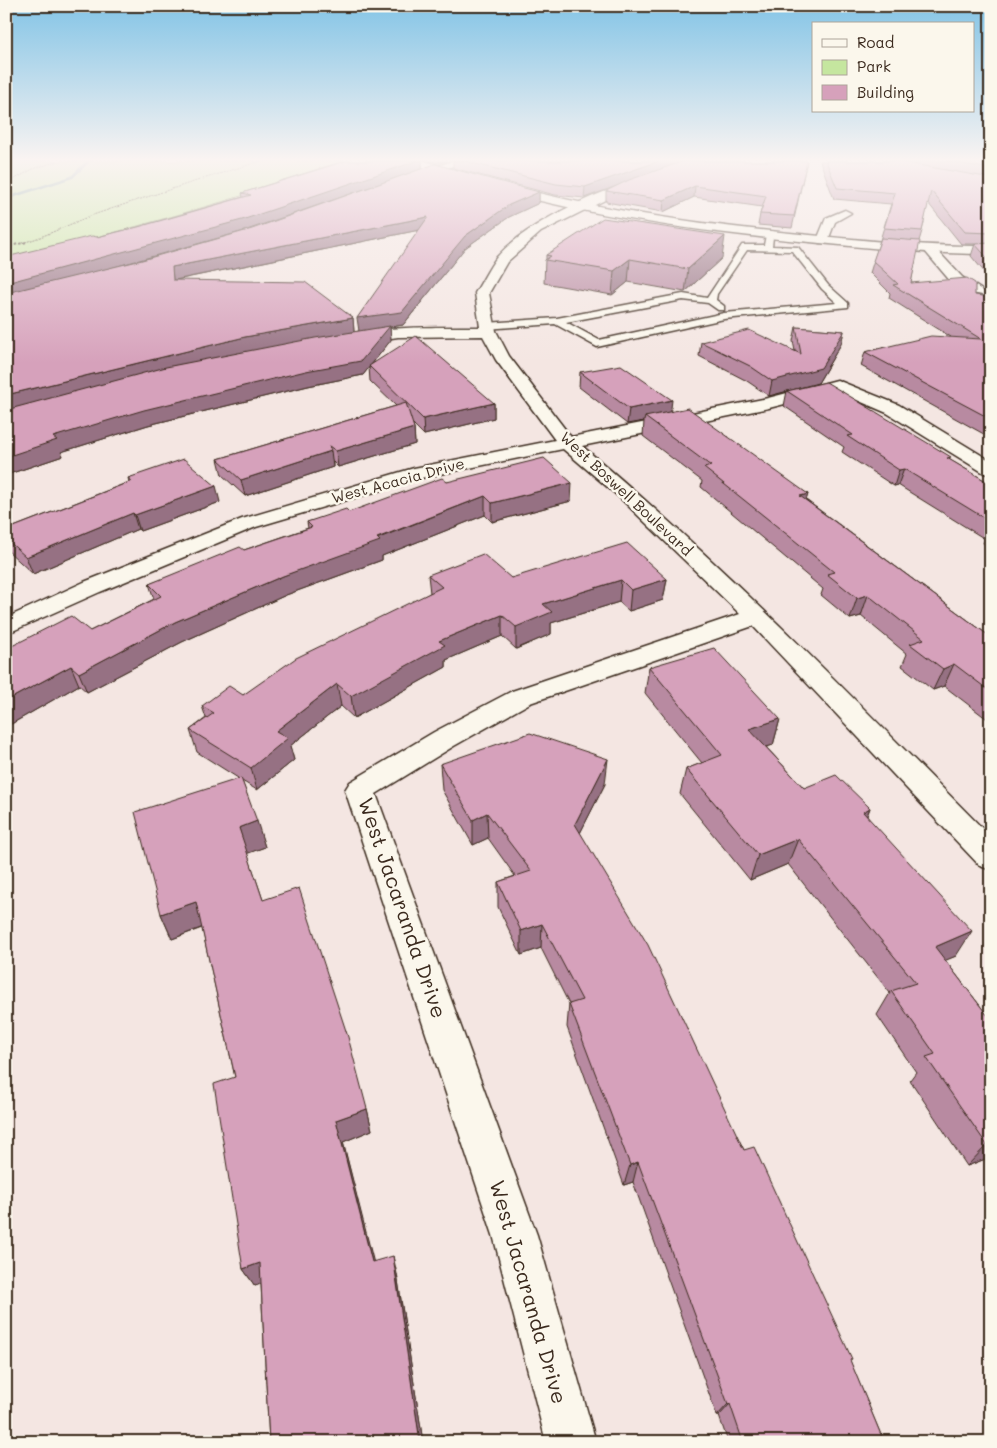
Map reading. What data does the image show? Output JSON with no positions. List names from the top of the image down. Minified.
{"streets":{"street":["West Acacia Drive","West Boswell Boulevard","West Jacaranda Drive"]},"crossings":[["West Acacia Drive","West Boswell Boulevard"],["West Boswell Boulevard","West Jacaranda Drive"]],"legend":["Road","Park","Building"]}
